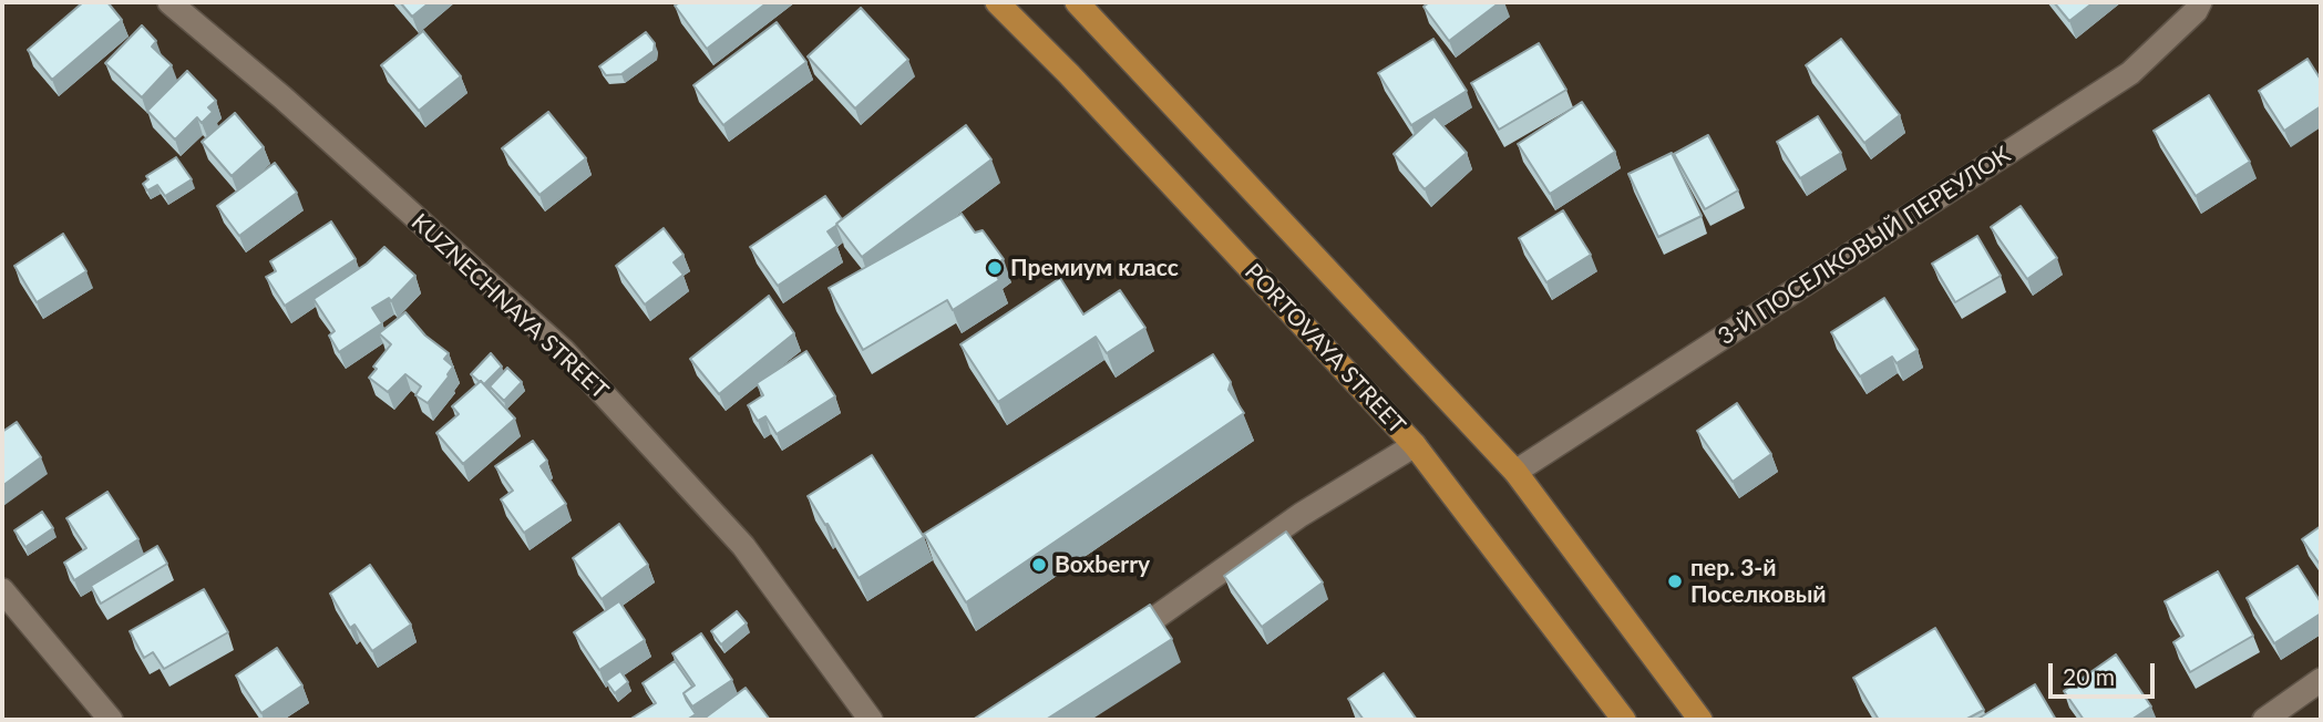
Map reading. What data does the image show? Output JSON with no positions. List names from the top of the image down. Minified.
{"streets":{"main road":["PORTOVAYA STREET"],"street":["3-Й ПОСЕЛКОВЫЙ ПЕРЕУЛОК","KUZNECHNAYA STREET"]},"places":["Премиум класс","Boxberry","пер. 3-й Поселковый"],"scale_bar":"20 m"}
